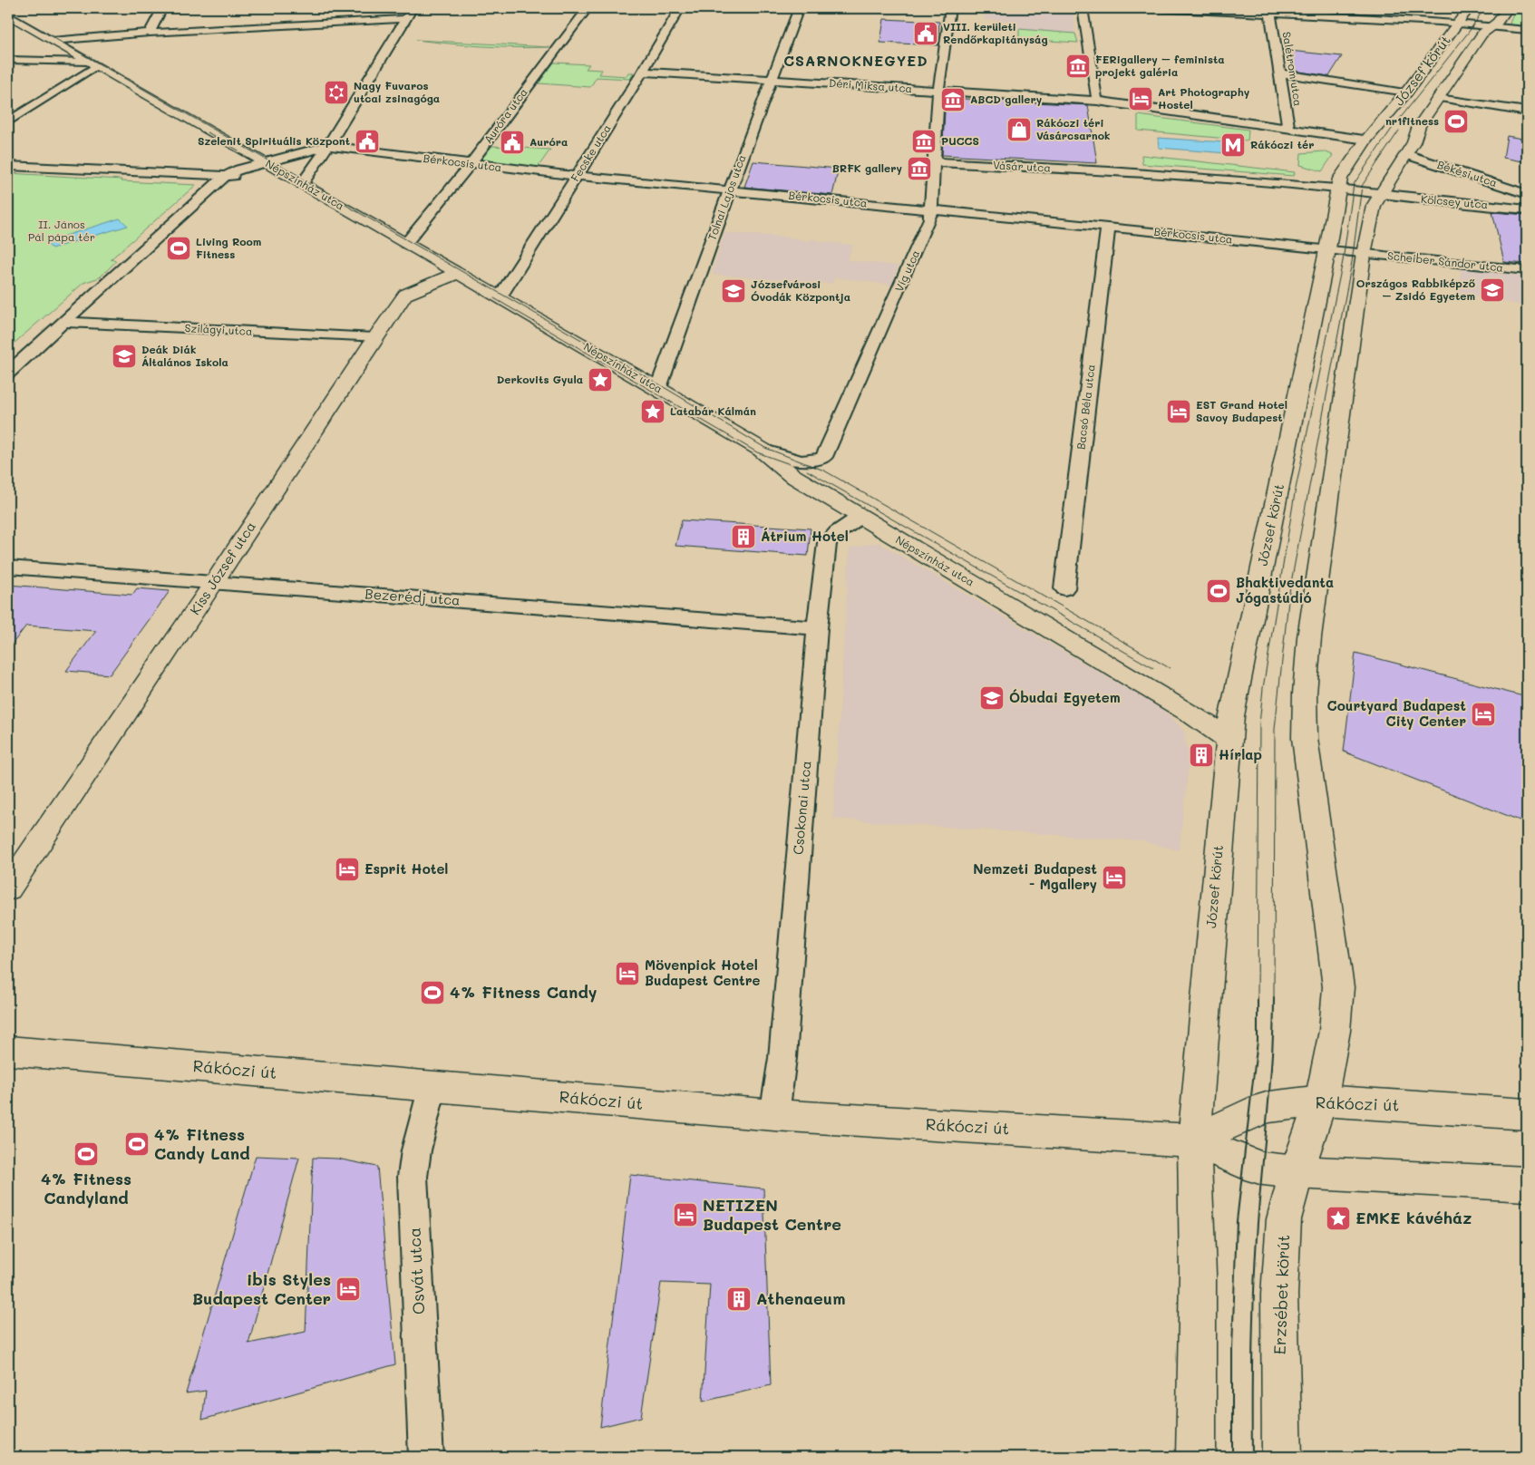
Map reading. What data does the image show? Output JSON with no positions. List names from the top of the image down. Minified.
{"streets":{"main road":["József körút","Népszínház utca","Kiss József utca","Rákóczi út","Erzsébet körút"],"street":["Salétrom utca","Déri Miksa utca","Auróra utca","Fecske utca","Bérkocsis utca","Vásár utca","Békési utca","Tolnai Lajos utca","Kölcsey utca","Scheiber Sándor utca","Víg utca","Szilágyi utca","Bacsó Béla utca","Bezerédj utca","Csokonai utca","Osvát utca"]},"crossings":[["József körút","Bérkocsis utca"],["József körút","Vásár utca"],["József körút","Békési utca"],["József körút","Népszínház utca"],["József körút","Kölcsey utca"],["József körút","Scheiber Sándor utca"],["József körút","Rákóczi út"],["József körút","Erzsébet körút"],["Déri Miksa utca","Fecske utca"],["Déri Miksa utca","Tolnai Lajos utca"],["Déri Miksa utca","Víg utca"],["Auróra utca","Bérkocsis utca"],["Auróra utca","Népszínház utca"],["Fecske utca","Bérkocsis utca"],["Fecske utca","Népszínház utca"],["Bérkocsis utca","Tolnai Lajos utca"],["Bérkocsis utca","Scheiber Sándor utca"],["Bérkocsis utca","Víg utca"],["Bérkocsis utca","Bacsó Béla utca"],["Vásár utca","Kölcsey utca"],["Vásár utca","Víg utca"],["Népszínház utca","Tolnai Lajos utca"],["Népszínház utca","Víg utca"],["Népszínház utca","Kiss József utca"],["Népszínház utca","Csokonai utca"],["Szilágyi utca","Kiss József utca"],["Kiss József utca","Bezerédj utca"],["Bezerédj utca","Csokonai utca"],["Csokonai utca","Rákóczi út"],["Rákóczi út","Osvát utca"],["Rákóczi út","Erzsébet körút"]],"districts":["CSARNOKNEGYED"],"parks":["II. János Pál pápa tér"],"places":{"public building":["VIII. kerületi Rendőrkapitányság","Szelenit Spirituális Központ","Auróra"],"museum":["FERigallery – feminista projekt galéria","ABCD gallery","PUCCS","BRFK gallery"],"synagogue":["Nagy Fuvaros utcai zsinagóga"],"hotel":["Art Photography Hostel","EST Grand Hotel Savoy Budapest","Courtyard Budapest City Center","Esprit Hotel","Nemzeti Budapest - Mgallery","Mövenpick Hotel Budapest Centre","NETIZEN Budapest Centre","ibis Styles Budapest Center"],"sports":["nr1fitness","Living Room Fitness","Bhaktivedanta Jógastúdió","4% Fitness Candy","4% Fitness Candy Land","4% Fitness Candyland"],"shop":["Rákóczi téri Vásárcsarnok"],"metro station":["Rákóczi tér"],"school or university":["Országos Rabbiképző – Zsidó Egyetem","Józsefvárosi Óvodák Központja","Deák Diák Általános Iskola","Óbudai Egyetem"],"place":["Derkovits Gyula","Latabár Kálmán","EMKE kávéház"],"building":["Átrium Hotel","Hírlap","Athenaeum"]}}
